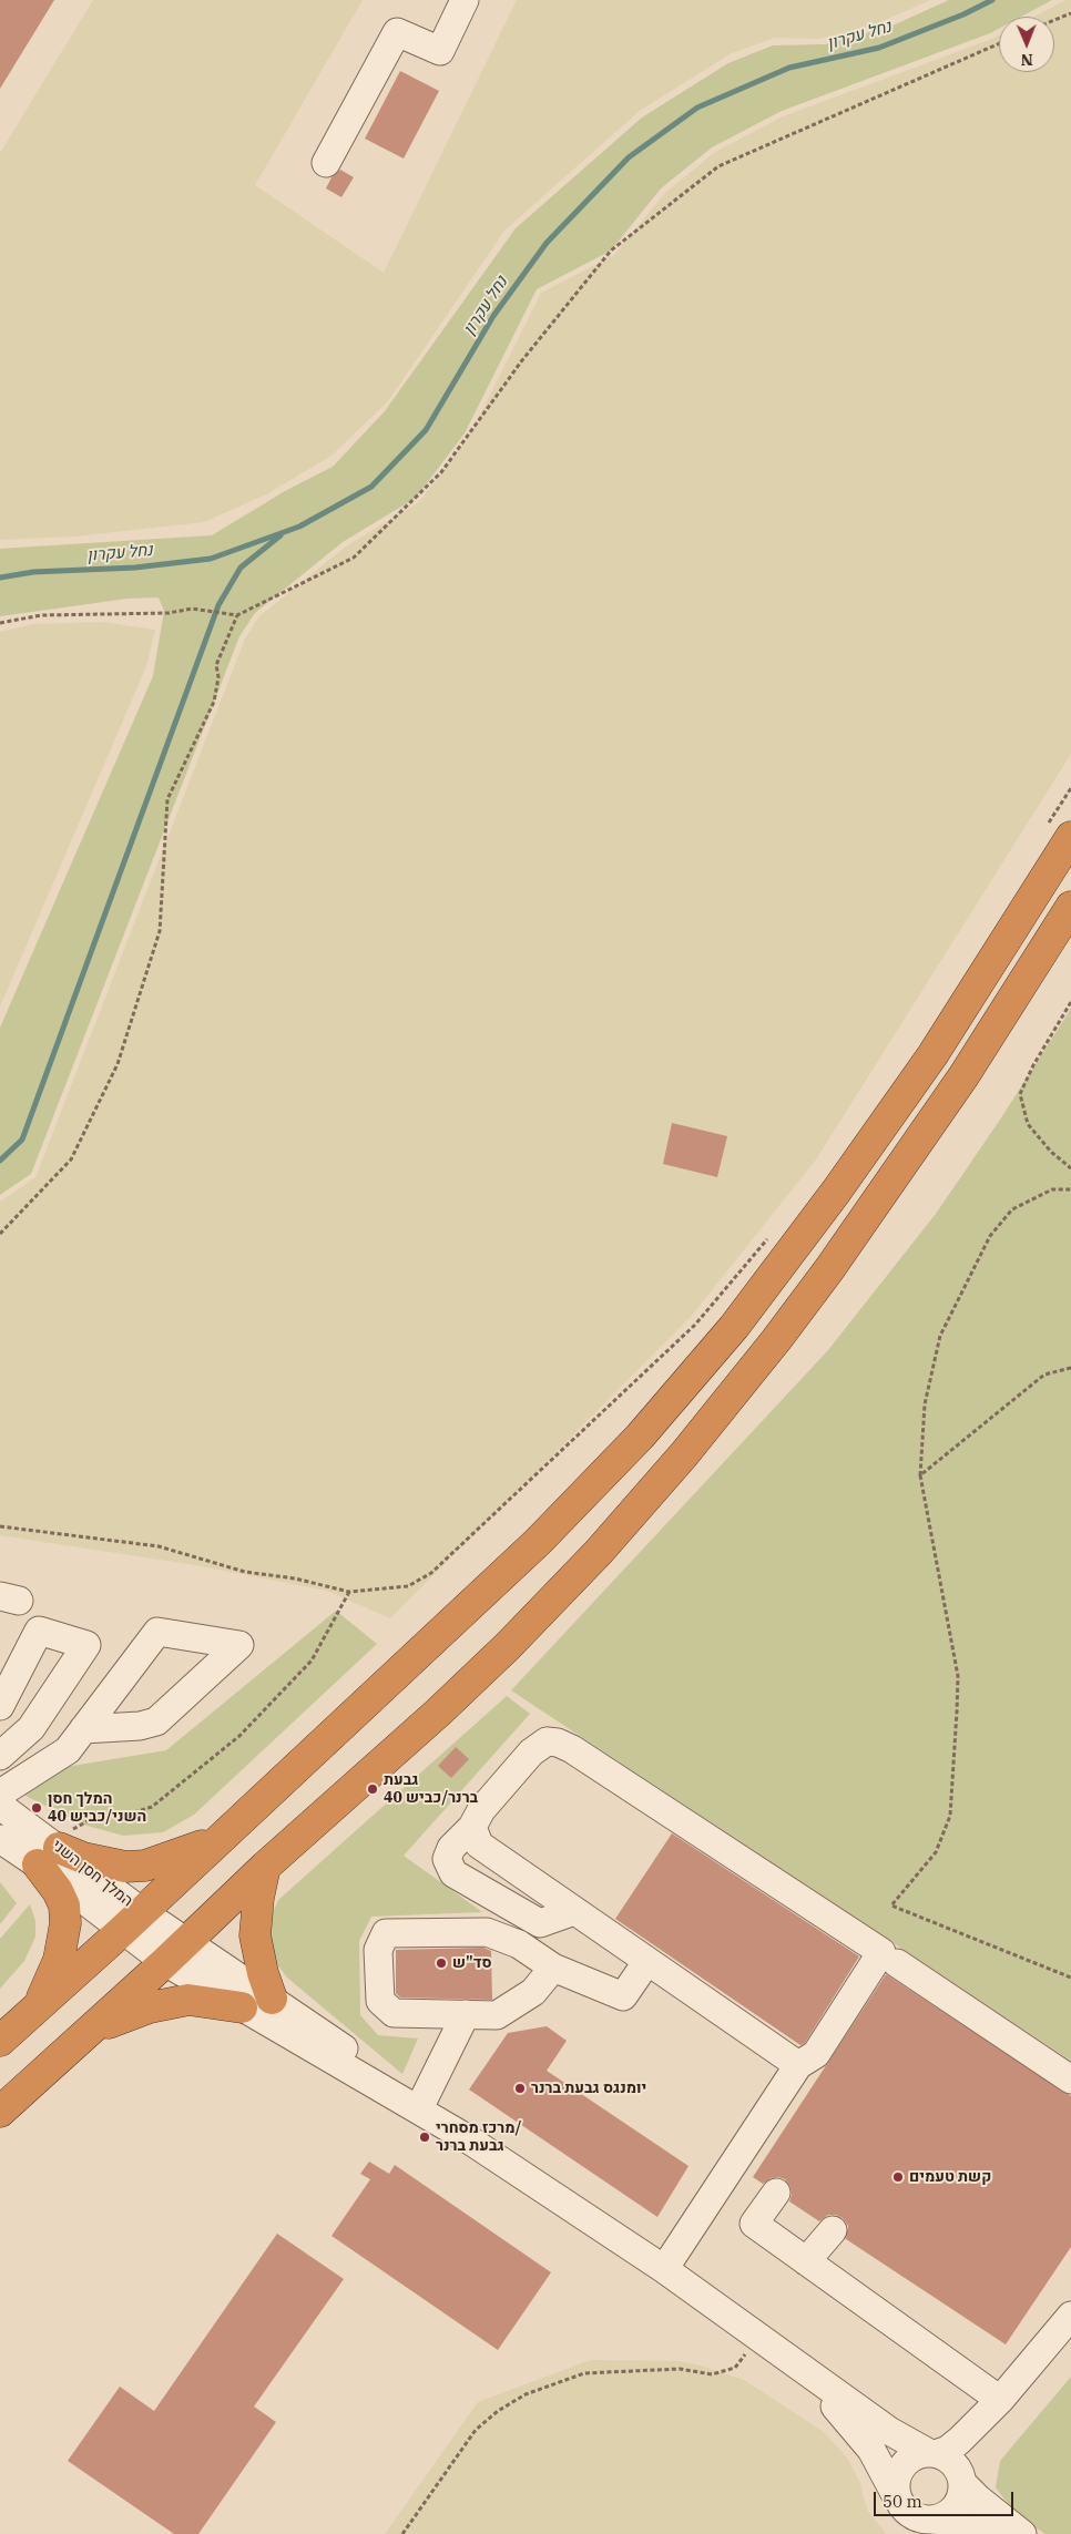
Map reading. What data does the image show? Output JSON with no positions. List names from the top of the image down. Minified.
{"streets":{"street":["המלך חסן השני"]},"water":["נחל עקרון"],"places":["גבעת ברנר/כביש 40","המלך חסן השני/כביש 40","סד\"ש","יומנגס גבעת ברנר","מרכז מסחרי/ גבעת ברנר","קשת טעמים"],"scale_bar":"50 m","north":"bottom"}
